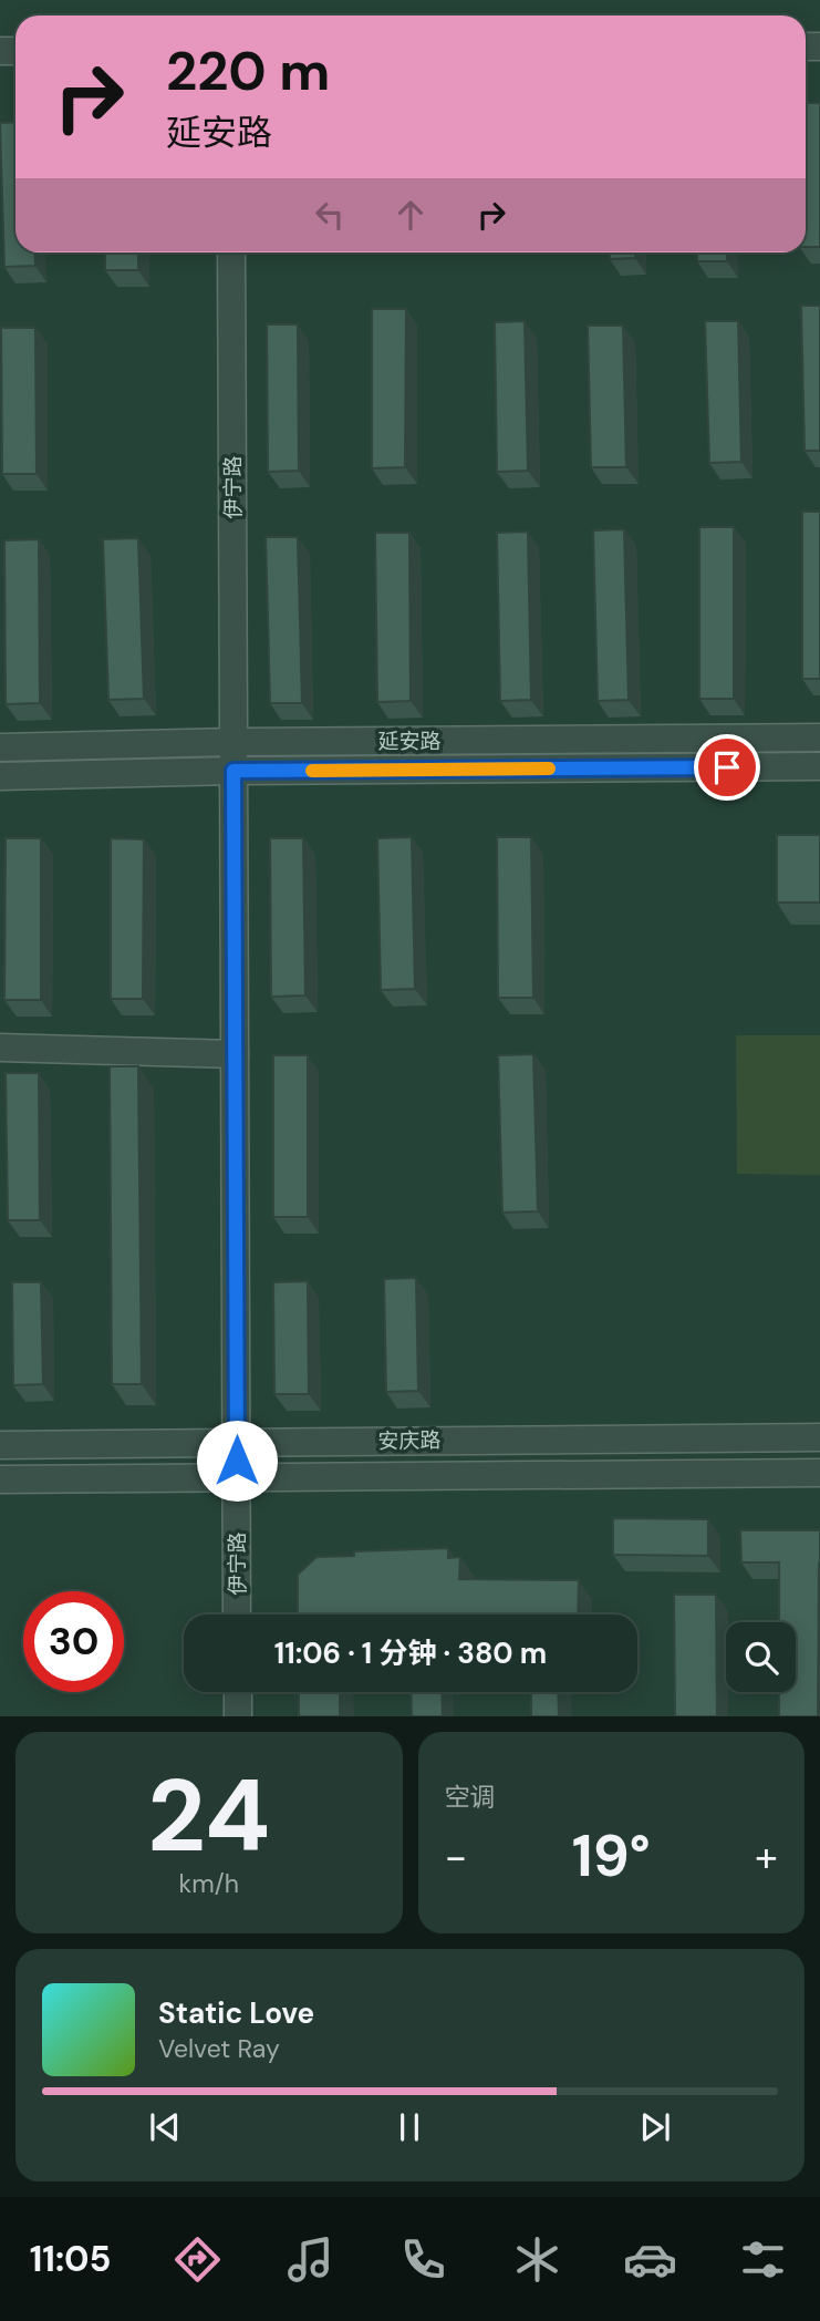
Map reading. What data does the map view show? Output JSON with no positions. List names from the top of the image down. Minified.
{"streets":{"street":["伊宁路","延安路","安庆路"]},"crossings":[["伊宁路","延安路"],["伊宁路","安庆路"]],"page":{"turn":["220 m","延安路"],"limit":"30","trip":"11:06 · 1 分钟 · 380 m","tile":[["24","km/h"],"空调"],"heat":["−","19°","+"],"song":["Static Love","Velvet Ray"],"tabs":"11:05"}}
